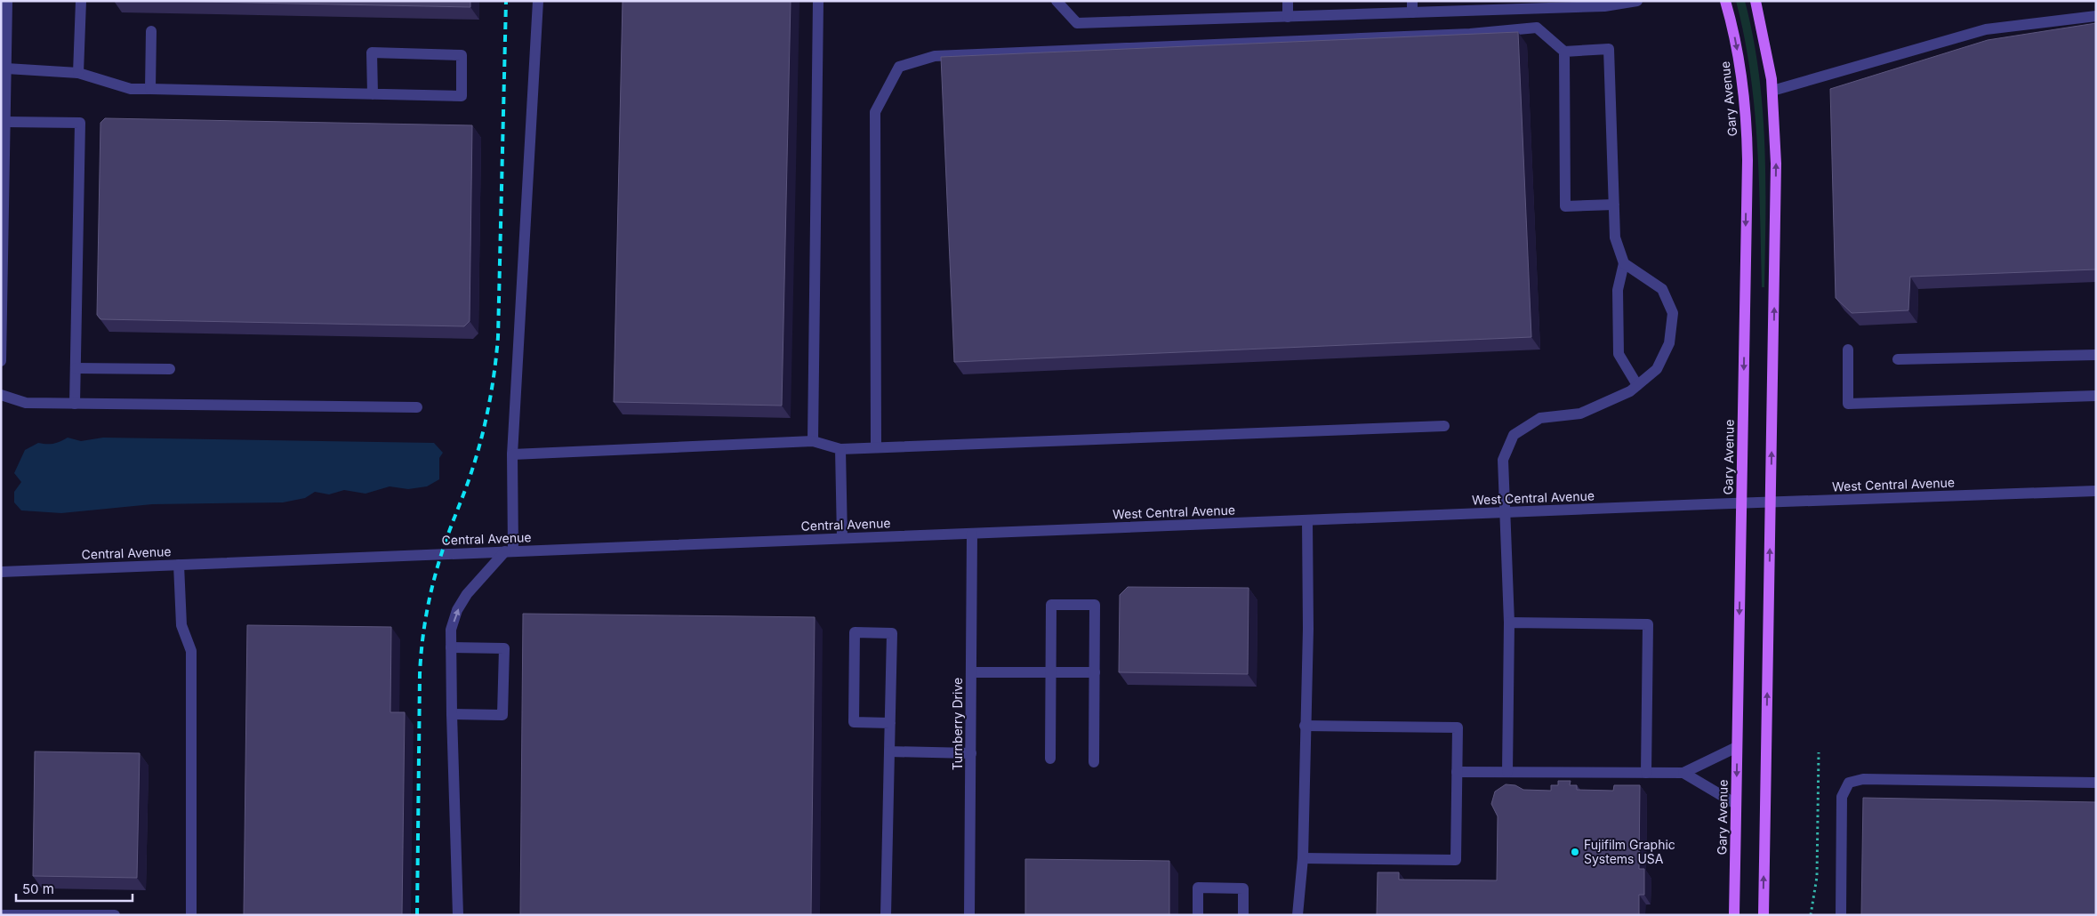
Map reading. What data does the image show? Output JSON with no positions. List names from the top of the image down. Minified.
{"streets":{"main road":["Gary Avenue"],"street":["West Central Avenue","Central Avenue","Turnberry Drive"]},"crossings":[["Gary Avenue","West Central Avenue"],["West Central Avenue","Central Avenue"],["West Central Avenue","Turnberry Drive"],["Central Avenue","Turnberry Drive"]],"places":["Fujifilm Graphic Systems USA"],"scale_bar":"50 m"}
